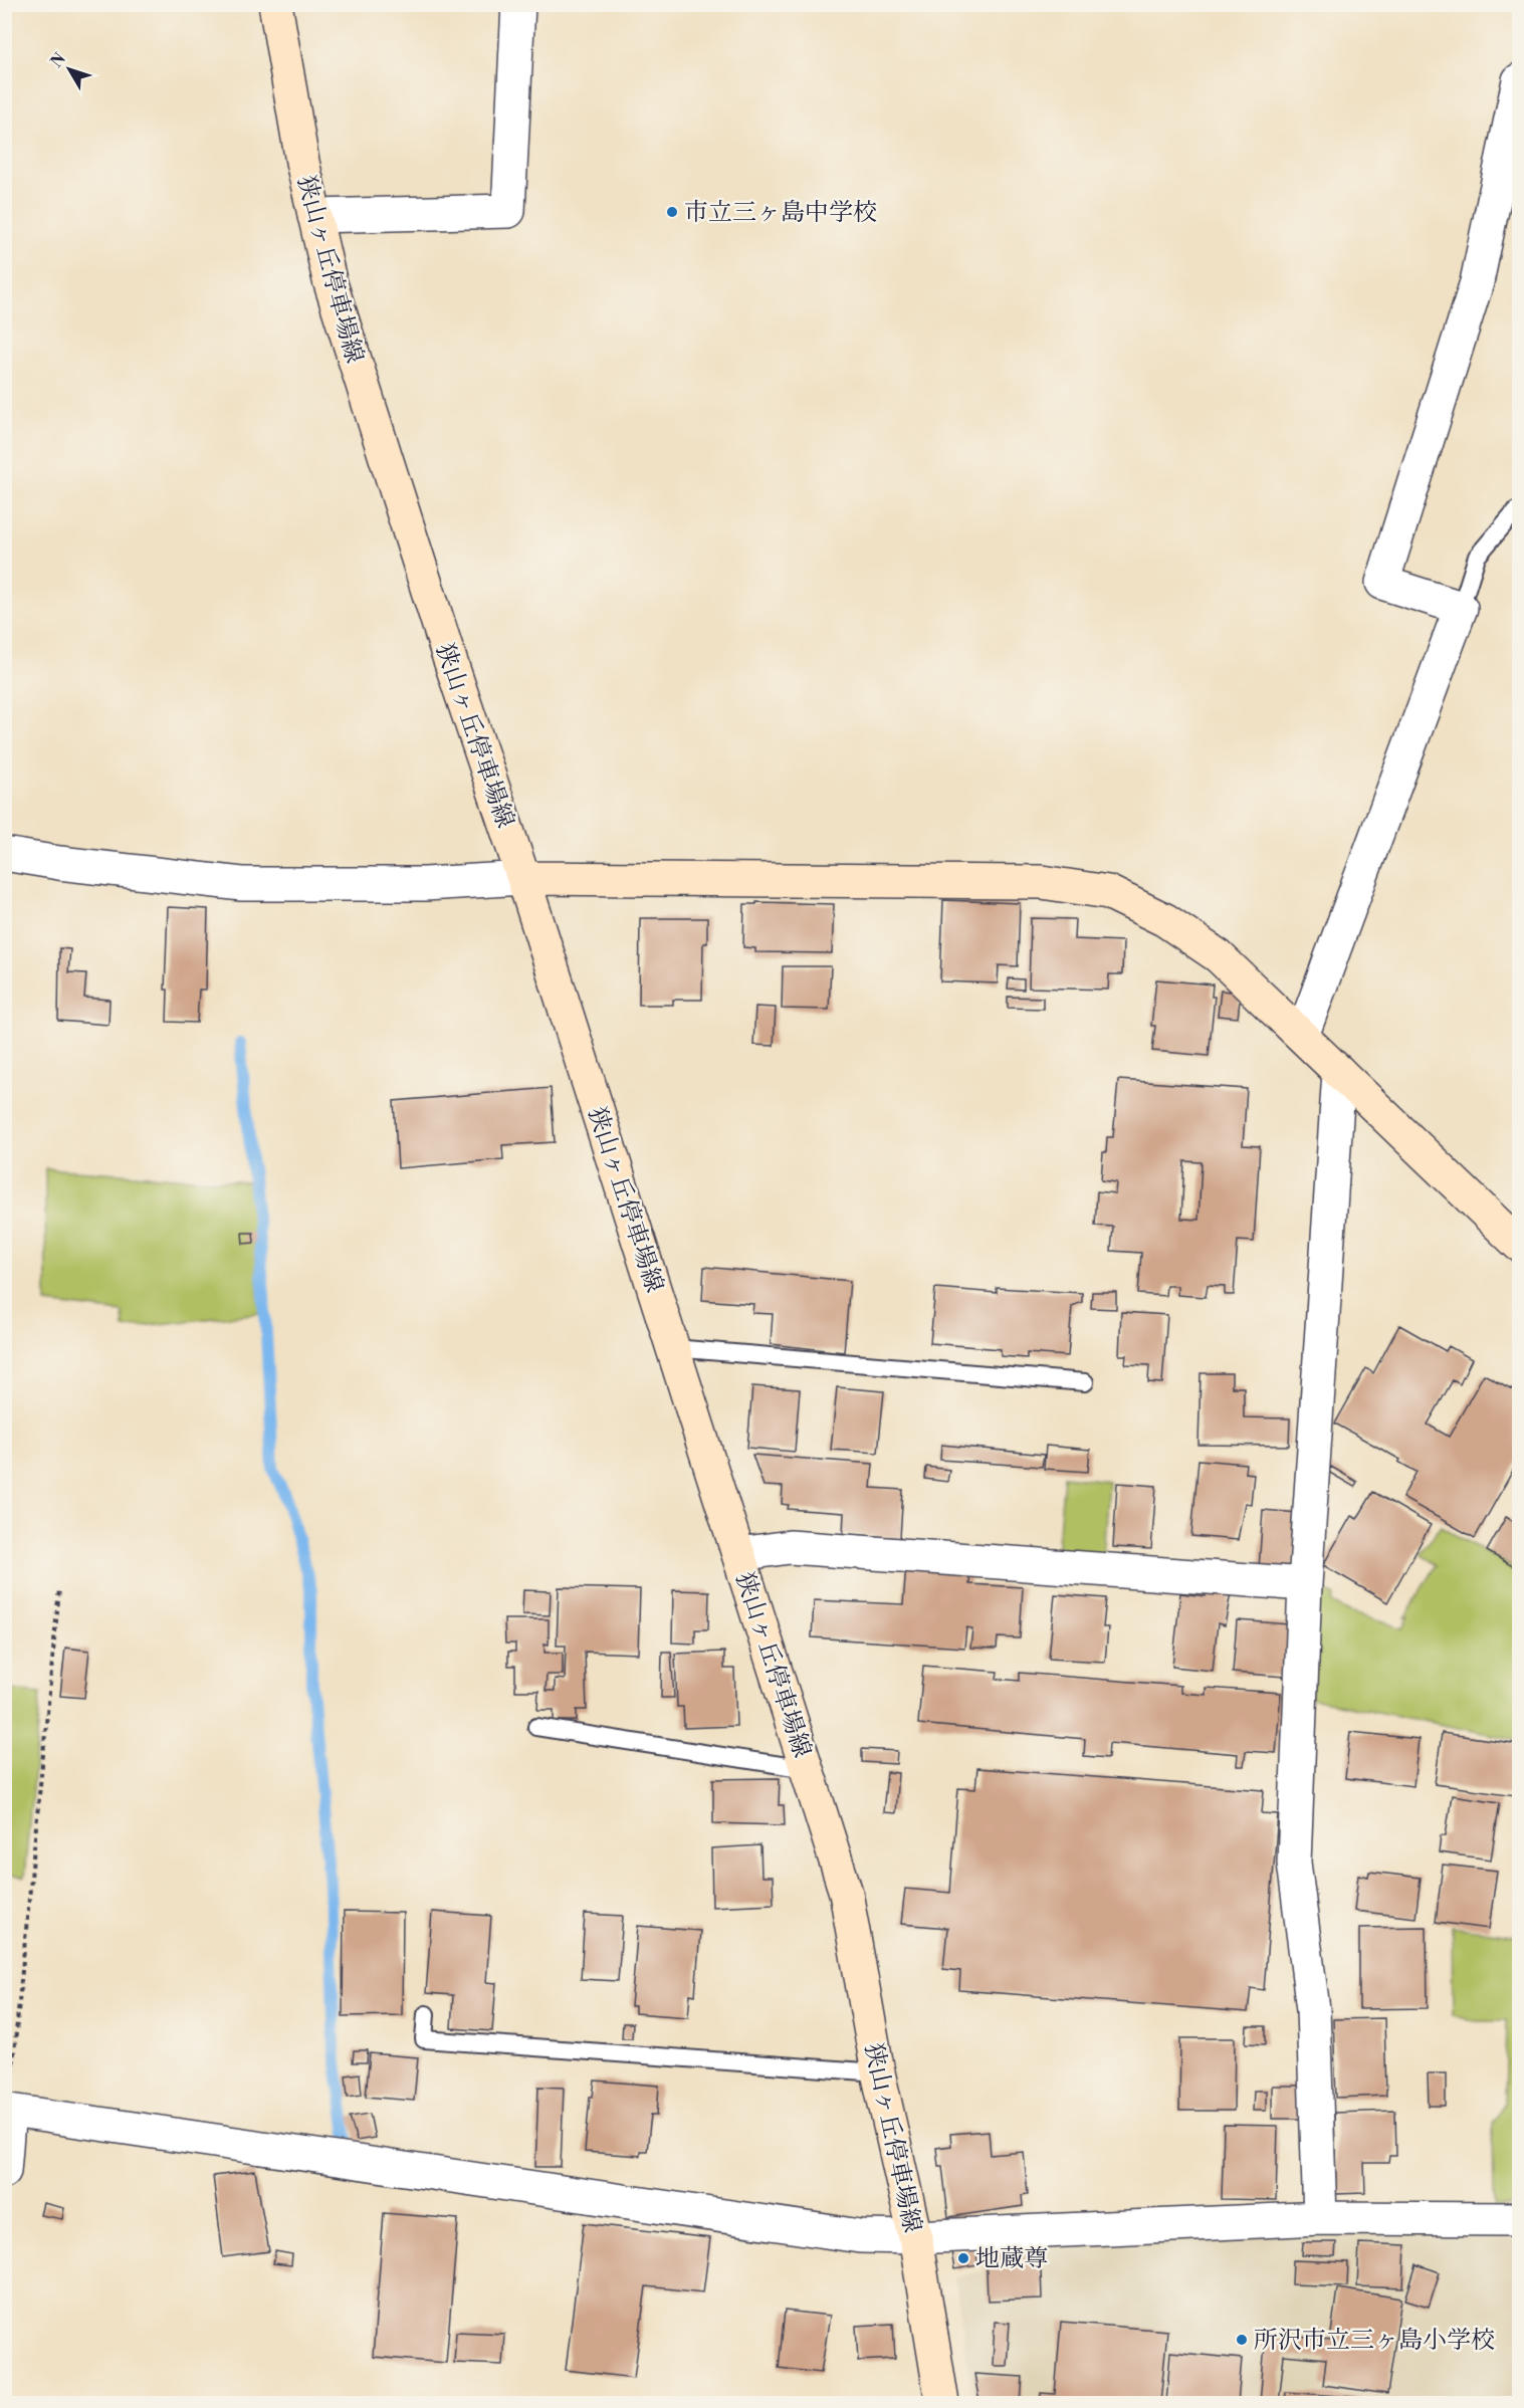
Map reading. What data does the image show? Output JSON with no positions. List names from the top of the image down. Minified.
{"streets":{"main road":["狭山ヶ丘停車場線"]},"places":["市立三ヶ島中学校","地蔵尊","所沢市立三ヶ島小学校"],"north":"top left"}
